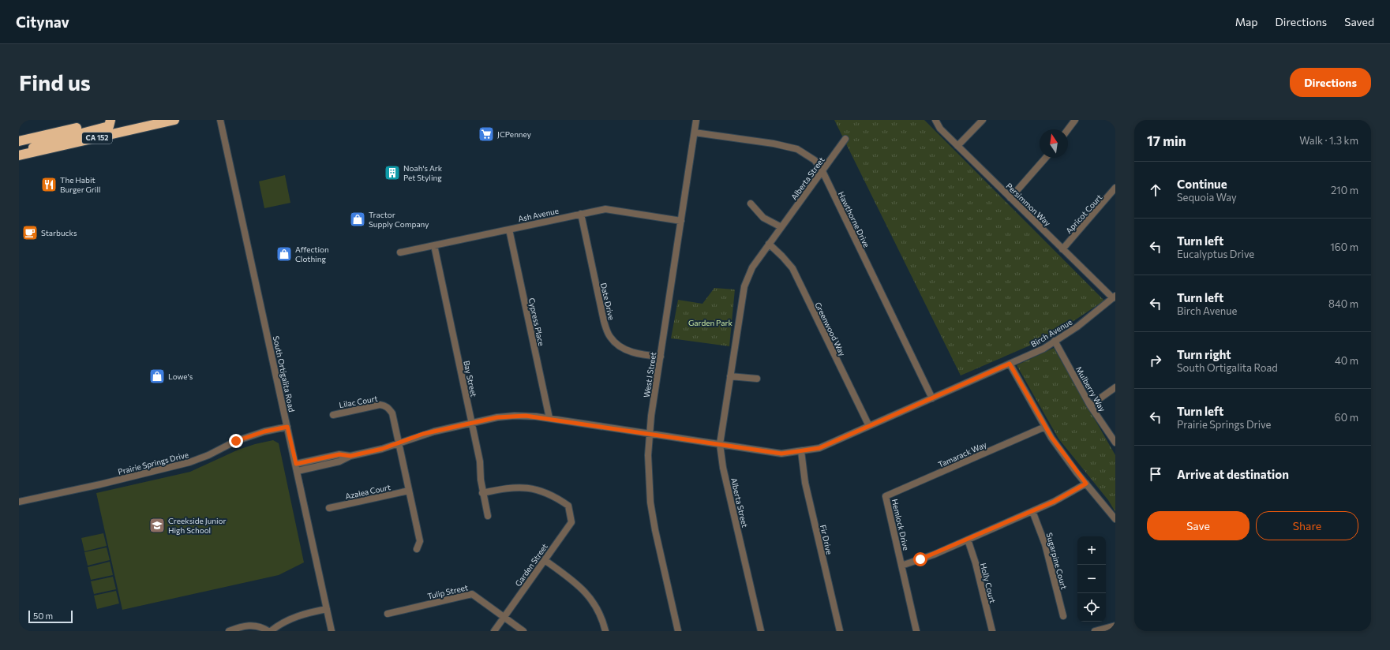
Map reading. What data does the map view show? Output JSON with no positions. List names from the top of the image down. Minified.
{"streets":{"highway":["CA 152"],"street":["Alberta Street","Persimmon Way","Apricot Court","Ash Avenue","Hawthorne Drive","Date Drive","Cypress Place","Greenwood Way","Birch Avenue","South Ortigalita Road","West I Street","Bay Street","Mulberry Way","Lilac Court","Tamarack Way","Prairie Springs Drive","Azalea Court","Hemlock Drive","Fir Drive","Sugarpine Court","Garden Street","Holly Court","Tulip Street"]},"crossings":[["Alberta Street","Hawthorne Drive"],["Alberta Street","Greenwood Way"],["Alberta Street","Birch Avenue"],["Persimmon Way","Apricot Court"],["Persimmon Way","Birch Avenue"],["Ash Avenue","Date Drive"],["Ash Avenue","Cypress Place"],["Ash Avenue","West I Street"],["Ash Avenue","Bay Street"],["Hawthorne Drive","Birch Avenue"],["Hawthorne Drive","West I Street"],["Date Drive","West I Street"],["Cypress Place","Birch Avenue"],["Greenwood Way","Birch Avenue"],["Birch Avenue","South Ortigalita Road"],["Birch Avenue","West I Street"],["Birch Avenue","Bay Street"],["Birch Avenue","Mulberry Way"],["Birch Avenue","Lilac Court"],["Birch Avenue","Fir Drive"],["South Ortigalita Road","Prairie Springs Drive"],["Bay Street","Garden Street"],["Tamarack Way","Hemlock Drive"],["Garden Street","Tulip Street"]],"parks":["Garden Park"],"places":{"supermarket":["JCPenney"],"building":["Noah's Ark Pet Styling"],"restaurant":["The Habit Burger Grill"],"shop":["Tractor Supply Company","Affection Clothing","Lowe's"],"cafe":["Starbucks"],"school or university":["Creekside Junior High School"]},"scale_bar":"50 m","north":"top","page":{"header":"Citynav","nav":["Map","Directions","Saved"],"buttons":["Directions",["Save","Share"]],"title":"Find us","heading":["17 min","Walk · 1.3 km"],"list":[["Continue","Sequoia Way","210 m"],["Turn left","Eucalyptus Drive","160 m"],["Turn left","Birch Avenue","840 m"],["Turn right","South Ortigalita Road","40 m"],["Turn left","Prairie Springs Drive","60 m"],"Arrive at destination"],"map_buttons":["+","−"],"scale":"50 m"}}
